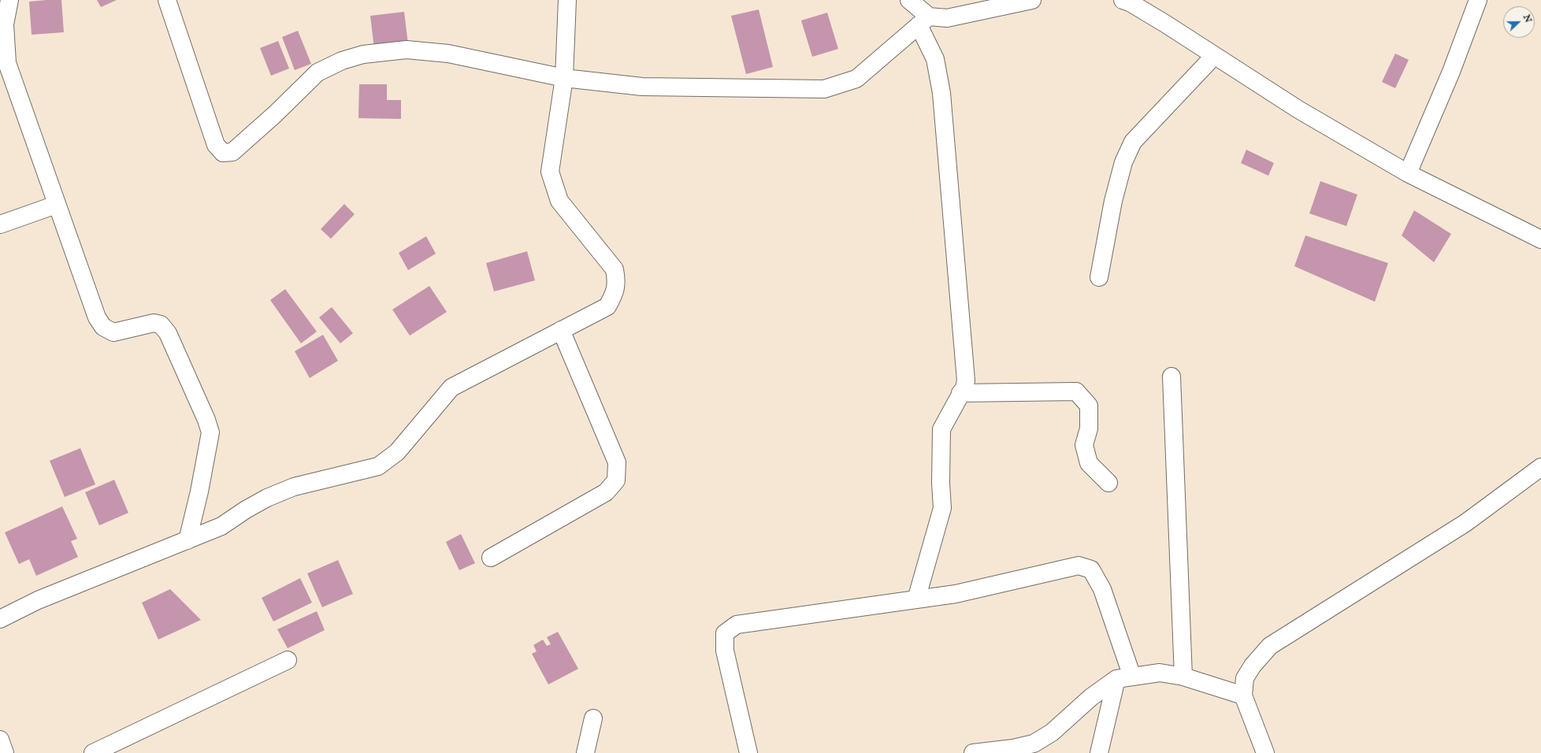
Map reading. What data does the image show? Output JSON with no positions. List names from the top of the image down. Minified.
{"north":"right"}
